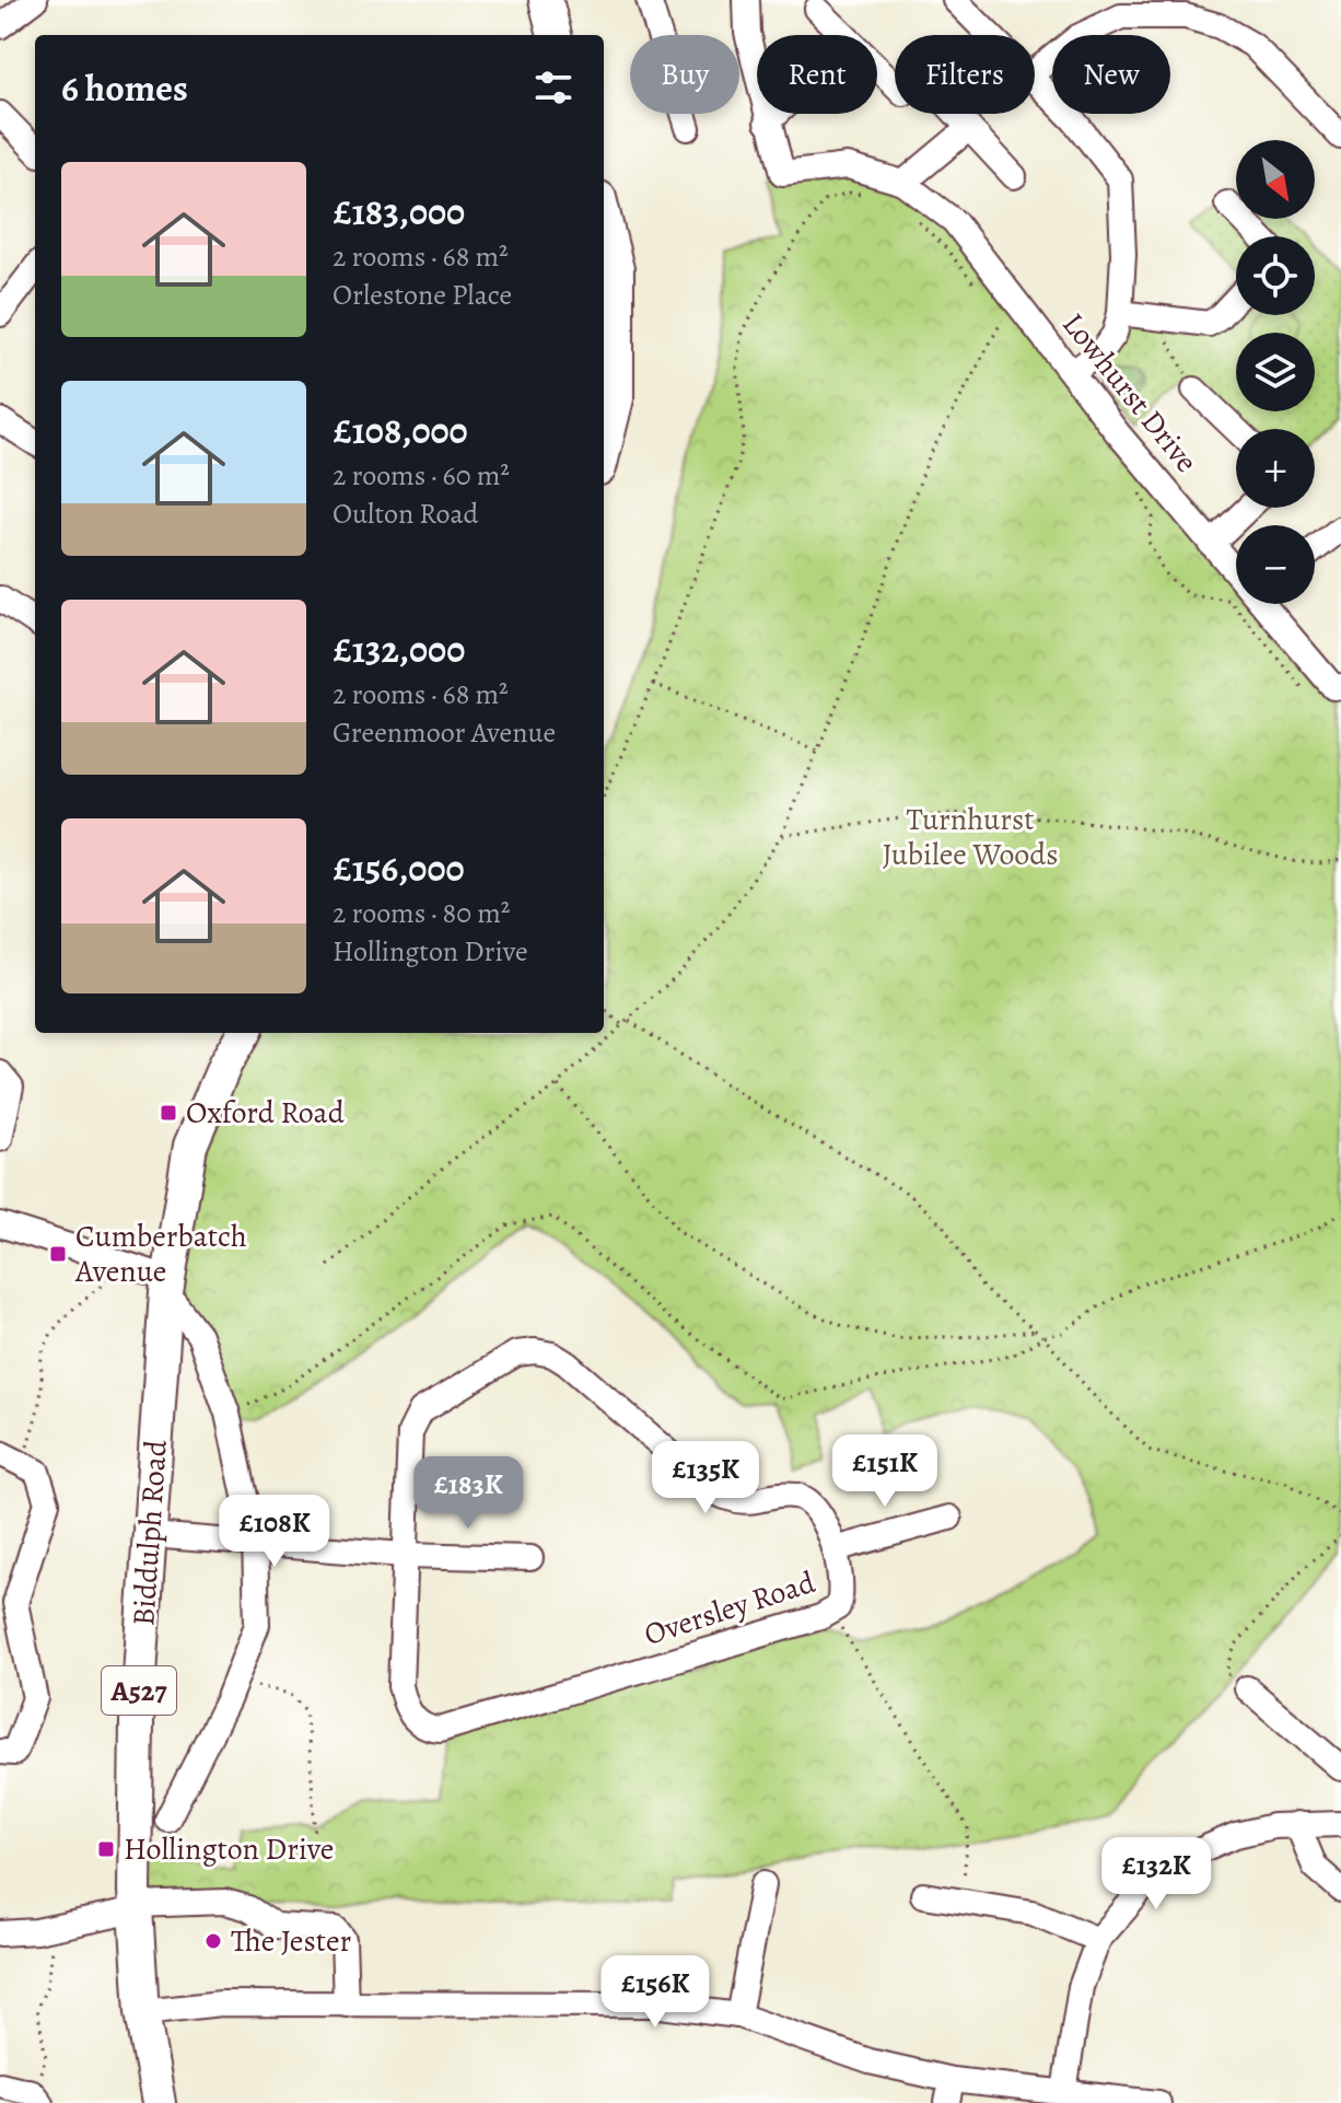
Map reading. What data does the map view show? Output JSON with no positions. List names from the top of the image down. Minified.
{"streets":{"main road":["Biddulph Road","A527"],"street":["Lowhurst Drive","Oversley Road"]},"parks":["Turnhurst Jubilee Woods"],"places":{"transit":["Oxford Road","Cumberbatch Avenue","Hollington Drive"],"other":["The Jester"]},"north":"bottom right","page":{"chip":["Buy","Rent","Filters","New"],"heading":"6 homes","map_buttons":["+","−"],"list":[{"name":"£183,000","note":"2 rooms · 68 m² · Orlestone Place"},{"name":"£108,000","note":"2 rooms · 60 m² · Oulton Road"},{"name":"£132,000","note":"2 rooms · 68 m² · Greenmoor Avenue"},{"name":"£156,000","note":"2 rooms · 80 m² · Hollington Drive"}],"price":["£151K","£135K","£183K","£108K","£132K","£156K"]}}
